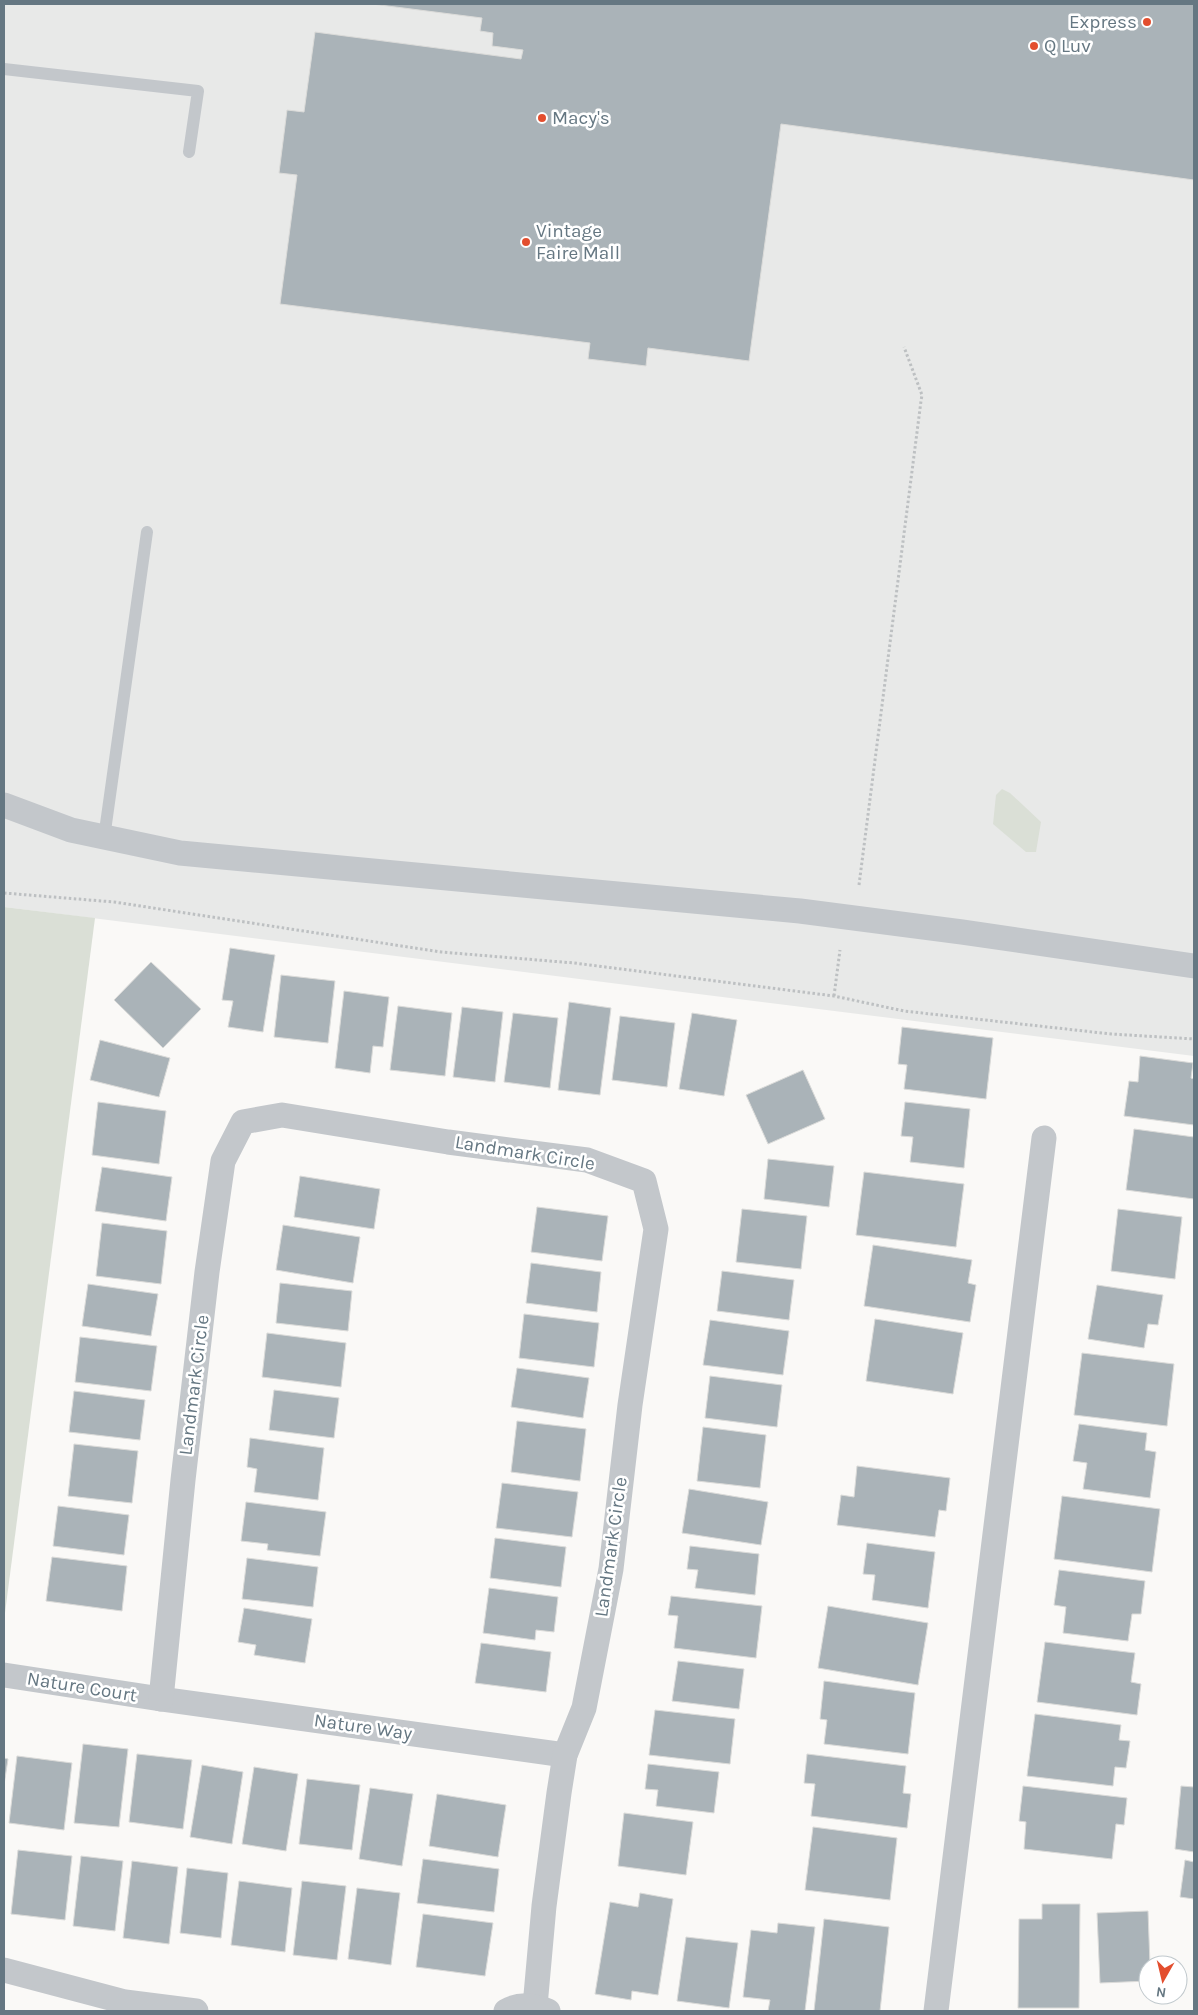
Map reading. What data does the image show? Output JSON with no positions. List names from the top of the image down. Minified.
{"streets":{"street":["Landmark Circle","Nature Court","Nature Way"]},"crossings":[["Landmark Circle","Nature Court"],["Landmark Circle","Nature Way"],["Nature Court","Nature Way"]],"places":["Express","Q Luv","Macy's","Vintage Faire Mall"],"north":"bottom"}
